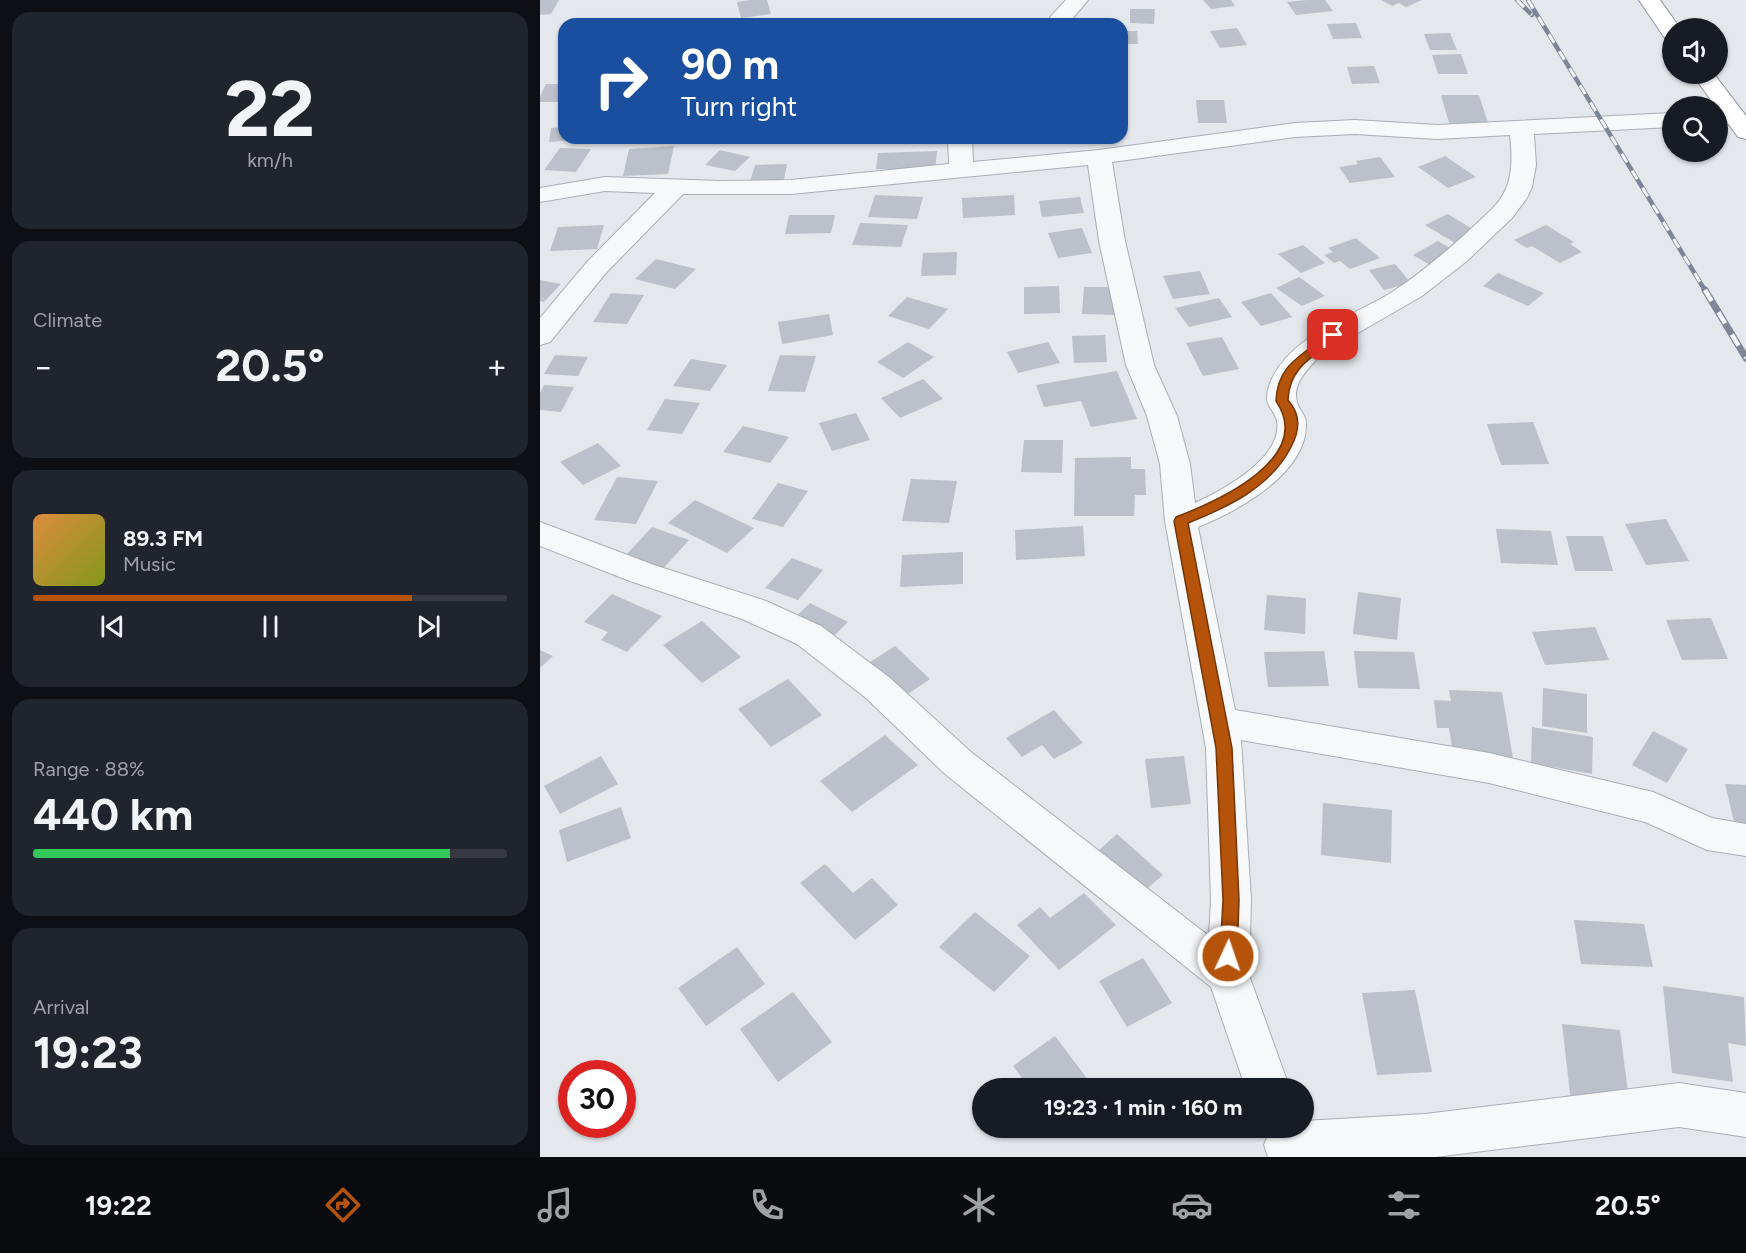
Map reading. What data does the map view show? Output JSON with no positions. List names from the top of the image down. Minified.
{"page":{"tile":[["22","km/h"],"Climate",["Range · 88%","440 km"],["Arrival","19:23"]],"turn":["90 m","Turn right"],"heat":["−","20.5°","+"],"song":["89.3 FM","Music"],"limit":"30","trip":"19:23 · 1 min · 160 m","tabs":["19:22","20.5°"]}}
